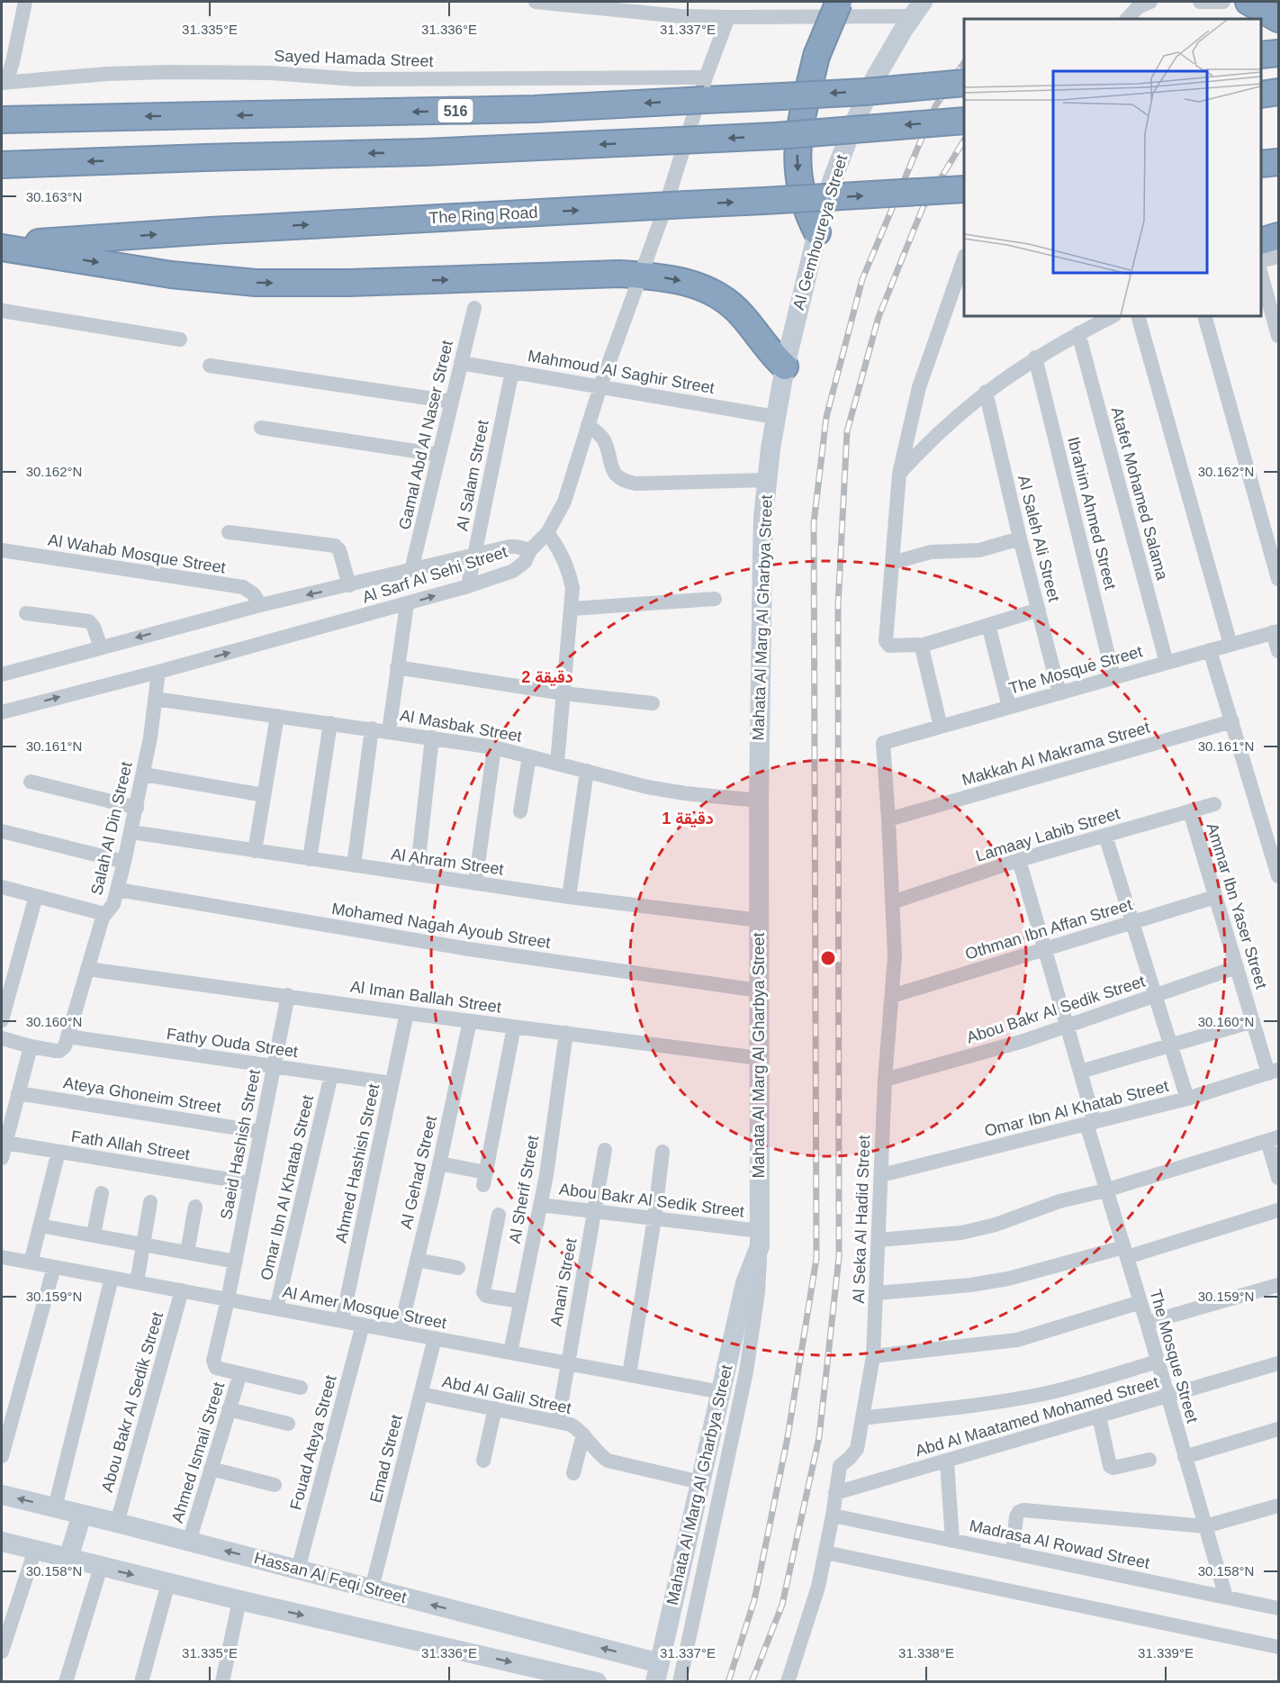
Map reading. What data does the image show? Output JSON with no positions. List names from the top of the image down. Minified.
{"streets":{"highway":["516","The Ring Road"],"main road":["Al Gemhoureya Street","Mahata Al Marg Al Gharbya Street","Hassan Al Feqi Street"],"street":["Sayed Hamada Street","Mahmoud Al Saghir Street","Gamal Abd Al Naser Street","Al Salam Street","Atafet Mohamed Salama","Ibrahim Ahmed Street","Al Saleh Ali Street","Al Wahab Mosque Street","Al Sarf Al Sehi Street","The Mosque Street","Al Masbak Street","Makkah Al Makrama Street","Salah Al Din Street","Lamaay Labib Street","Al Ahram Street","Ammar Ibn Yaser Street","Mohamed Nagah Ayoub Street","Othman Ibn Affan Street","Al Iman Ballah Street","Abou Bakr Al Sedik Street","Fathy Ouda Street","Ateya Ghoneim Street","Omar Ibn Al Khatab Street","Saeid Hashish Street","Fath Allah Street","Ahmed Hashish Street","Al Gehad Street","Al Sherif Street","Al Seka Al Hadid Street","Anani Street","Al Amer Mosque Street","Abd Al Galil Street","Abd Al Maatamed Mohamed Street","Fouad Ateya Street","Ahmed Ismail Street","Emad Street","Madrasa Al Rowad Street"]},"crossings":[["Al Gemhoureya Street","Mahmoud Al Saghir Street"],["Al Gemhoureya Street","Mahata Al Marg Al Gharbya Street"],["Mahmoud Al Saghir Street","Gamal Abd Al Naser Street"],["Mahmoud Al Saghir Street","Al Salam Street"],["Mahmoud Al Saghir Street","Mahata Al Marg Al Gharbya Street"],["Gamal Abd Al Naser Street","Al Sarf Al Sehi Street"],["Al Salam Street","Al Sarf Al Sehi Street"],["Atafet Mohamed Salama","The Mosque Street"],["Ibrahim Ahmed Street","The Mosque Street"],["Al Saleh Ali Street","The Mosque Street"],["Al Wahab Mosque Street","Al Sarf Al Sehi Street"],["Al Sarf Al Sehi Street","Salah Al Din Street"],["Mahata Al Marg Al Gharbya Street","Al Masbak Street"],["Mahata Al Marg Al Gharbya Street","Al Ahram Street"],["Mahata Al Marg Al Gharbya Street","Mohamed Nagah Ayoub Street"],["Mahata Al Marg Al Gharbya Street","Al Iman Ballah Street"],["Mahata Al Marg Al Gharbya Street","Abou Bakr Al Sedik Street"],["Mahata Al Marg Al Gharbya Street","Al Amer Mosque Street"],["Mahata Al Marg Al Gharbya Street","Hassan Al Feqi Street"],["The Mosque Street","Lamaay Labib Street"],["The Mosque Street","Othman Ibn Affan Street"],["The Mosque Street","Abou Bakr Al Sedik Street"],["The Mosque Street","Omar Ibn Al Khatab Street"],["The Mosque Street","Al Seka Al Hadid Street"],["The Mosque Street","Abd Al Maatamed Mohamed Street"],["The Mosque Street","Madrasa Al Rowad Street"],["Al Masbak Street","Salah Al Din Street"],["Makkah Al Makrama Street","Al Seka Al Hadid Street"],["Salah Al Din Street","Al Ahram Street"],["Salah Al Din Street","Mohamed Nagah Ayoub Street"],["Salah Al Din Street","Al Iman Ballah Street"],["Salah Al Din Street","Fathy Ouda Street"],["Lamaay Labib Street","Ammar Ibn Yaser Street"],["Lamaay Labib Street","Al Seka Al Hadid Street"],["Ammar Ibn Yaser Street","Othman Ibn Affan Street"],["Ammar Ibn Yaser Street","Abou Bakr Al Sedik Street"],["Ammar Ibn Yaser Street","Omar Ibn Al Khatab Street"],["Othman Ibn Affan Street","Al Seka Al Hadid Street"],["Al Iman Ballah Street","Saeid Hashish Street"],["Al Iman Ballah Street","Ahmed Hashish Street"],["Al Iman Ballah Street","Al Gehad Street"],["Al Iman Ballah Street","Al Sherif Street"],["Abou Bakr Al Sedik Street","Al Sherif Street"],["Abou Bakr Al Sedik Street","Al Seka Al Hadid Street"],["Abou Bakr Al Sedik Street","Anani Street"],["Abou Bakr Al Sedik Street","Al Amer Mosque Street"],["Abou Bakr Al Sedik Street","Hassan Al Feqi Street"],["Fathy Ouda Street","Omar Ibn Al Khatab Street"],["Fathy Ouda Street","Saeid Hashish Street"],["Fathy Ouda Street","Ahmed Hashish Street"],["Ateya Ghoneim Street","Saeid Hashish Street"],["Omar Ibn Al Khatab Street","Al Seka Al Hadid Street"],["Omar Ibn Al Khatab Street","Al Amer Mosque Street"],["Saeid Hashish Street","Fath Allah Street"],["Saeid Hashish Street","Al Amer Mosque Street"],["Saeid Hashish Street","Ahmed Ismail Street"],["Ahmed Hashish Street","Al Amer Mosque Street"],["Al Gehad Street","Al Amer Mosque Street"],["Al Sherif Street","Al Amer Mosque Street"],["Al Seka Al Hadid Street","Abd Al Maatamed Mohamed Street"],["Al Seka Al Hadid Street","Madrasa Al Rowad Street"],["Anani Street","Al Amer Mosque Street"],["Anani Street","Abd Al Galil Street"],["Al Amer Mosque Street","Fouad Ateya Street"],["Al Amer Mosque Street","Emad Street"],["Abd Al Galil Street","Emad Street"],["Fouad Ateya Street","Hassan Al Feqi Street"],["Ahmed Ismail Street","Hassan Al Feqi Street"],["Emad Street","Hassan Al Feqi Street"]],"coordinates":["31.335°E","31.336°E","31.337°E","30.163°N","30.162°N","30.161°N","30.160°N","30.159°N","30.158°N","31.338°E","31.339°E"],"rings":["2 دقيقة","1 دقيقة"]}
